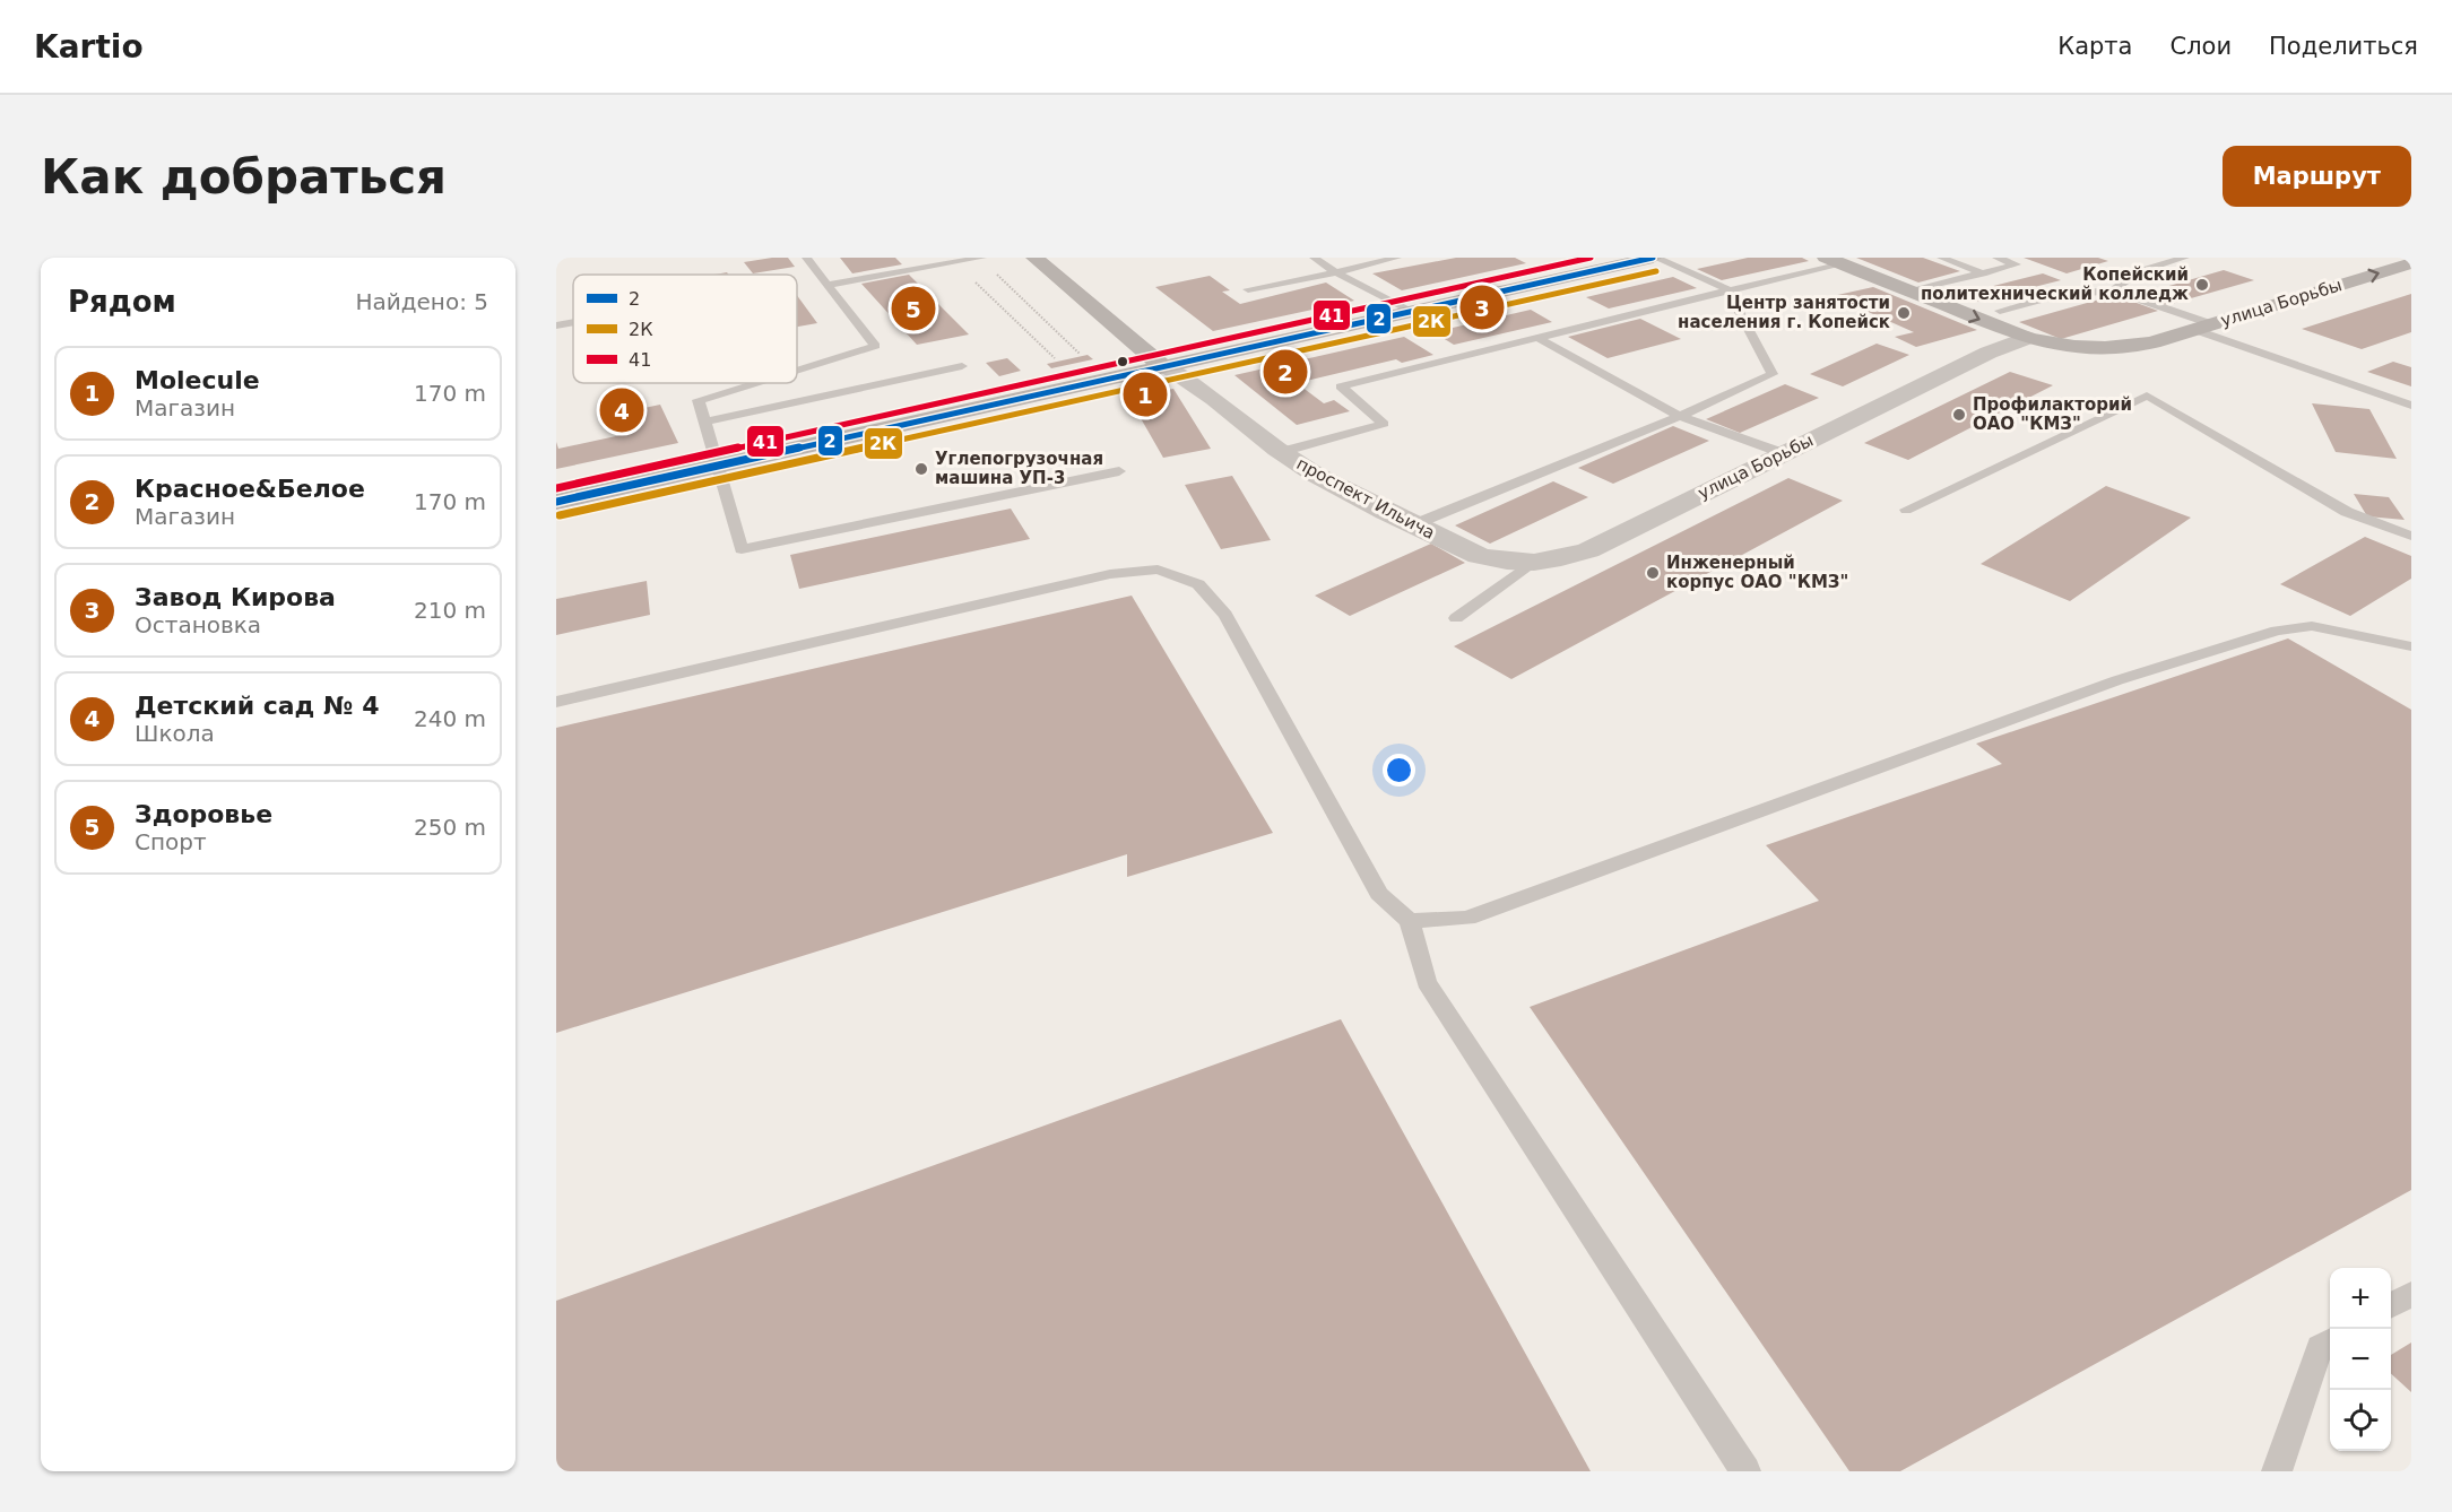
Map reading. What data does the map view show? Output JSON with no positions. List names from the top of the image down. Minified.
{"streets":{"street":["улица Борьбы","проспект Ильича"]},"crossings":[["улица Борьбы","проспект Ильича"]],"places":["Копейский политехнический колледж","Центр занятости населения г. Копейск","Профилакторий ОАО \"КМЗ\"","Углепогрузочная машина УП-3","Инженерный корпус ОАО \"КМЗ\""],"lines":["transit line 2","transit line 41","transit line 2К"],"legend":["2","2К","41"],"page":{"header":"Kartio","nav":["Карта","Слои","Поделиться"],"buttons":"Маршрут","title":"Как добраться","heading":["Рядом","Найдено: 5"],"pins":["3","5","2","1","4"],"list":[{"mark":"1","name":"Molecule","note":"Магазин","value":"170 m"},{"mark":"2","name":"Красное&Белое","note":"Магазин","value":"170 m"},{"mark":"3","name":"Завод Кирова","note":"Остановка","value":"210 m"},{"mark":"4","name":"Детский сад № 4","note":"Школа","value":"240 m"},{"mark":"5","name":"Здоровье","note":"Спорт","value":"250 m"}],"map_buttons":["+","−"]}}
